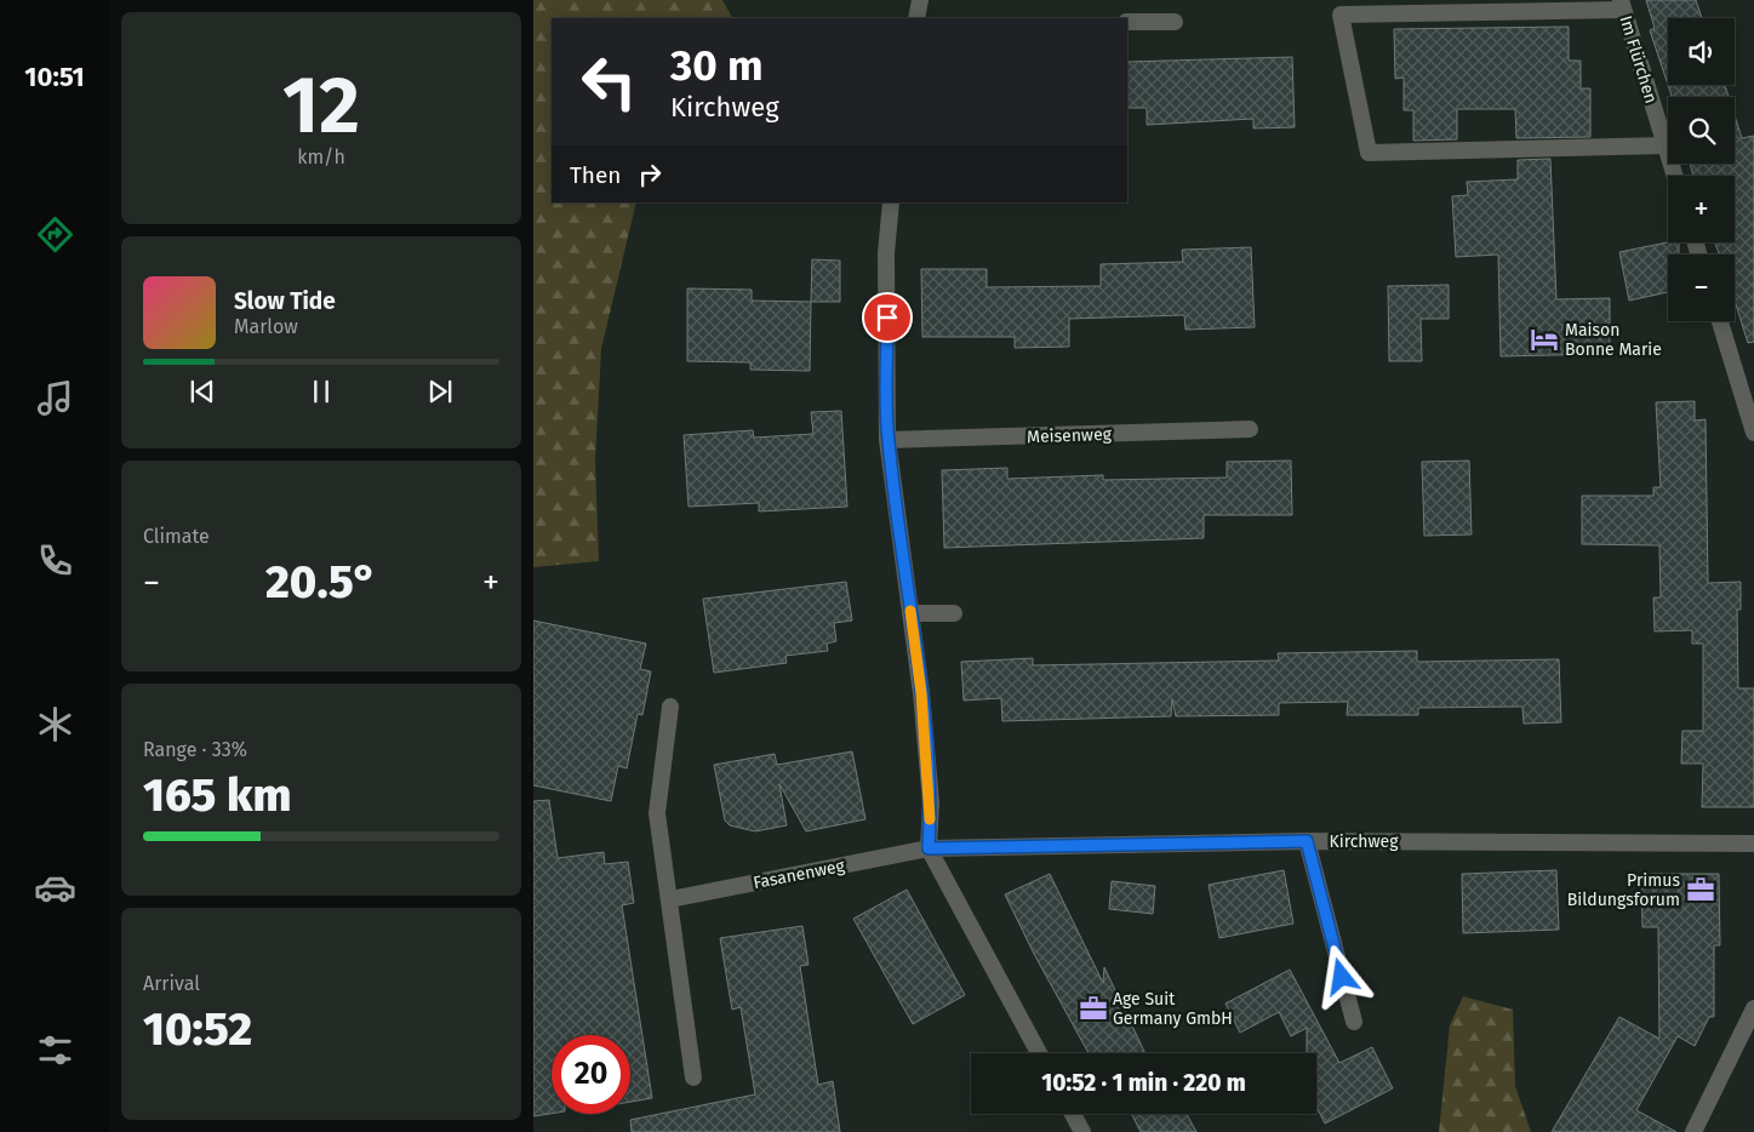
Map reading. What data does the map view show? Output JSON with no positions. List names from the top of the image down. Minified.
{"streets":{"street":["Im Flürchen","Meisenweg","Kirchweg","Fasanenweg"]},"crossings":[["Kirchweg","Fasanenweg"]],"places":{"hotel":["Maison Bonne Marie"],"office":["Primus Bildungsforum","Age Suit Germany GmbH"]},"page":{"tabs":"10:51","tile":[["12","km/h"],"Climate",["Range · 33%","165 km"],["Arrival","10:52"]],"map_buttons":["+","−"],"turn":["30 m","Kirchweg"],"then":"Then","song":["Slow Tide","Marlow"],"heat":["−","20.5°","+"],"limit":"20","trip":"10:52 · 1 min · 220 m"}}
